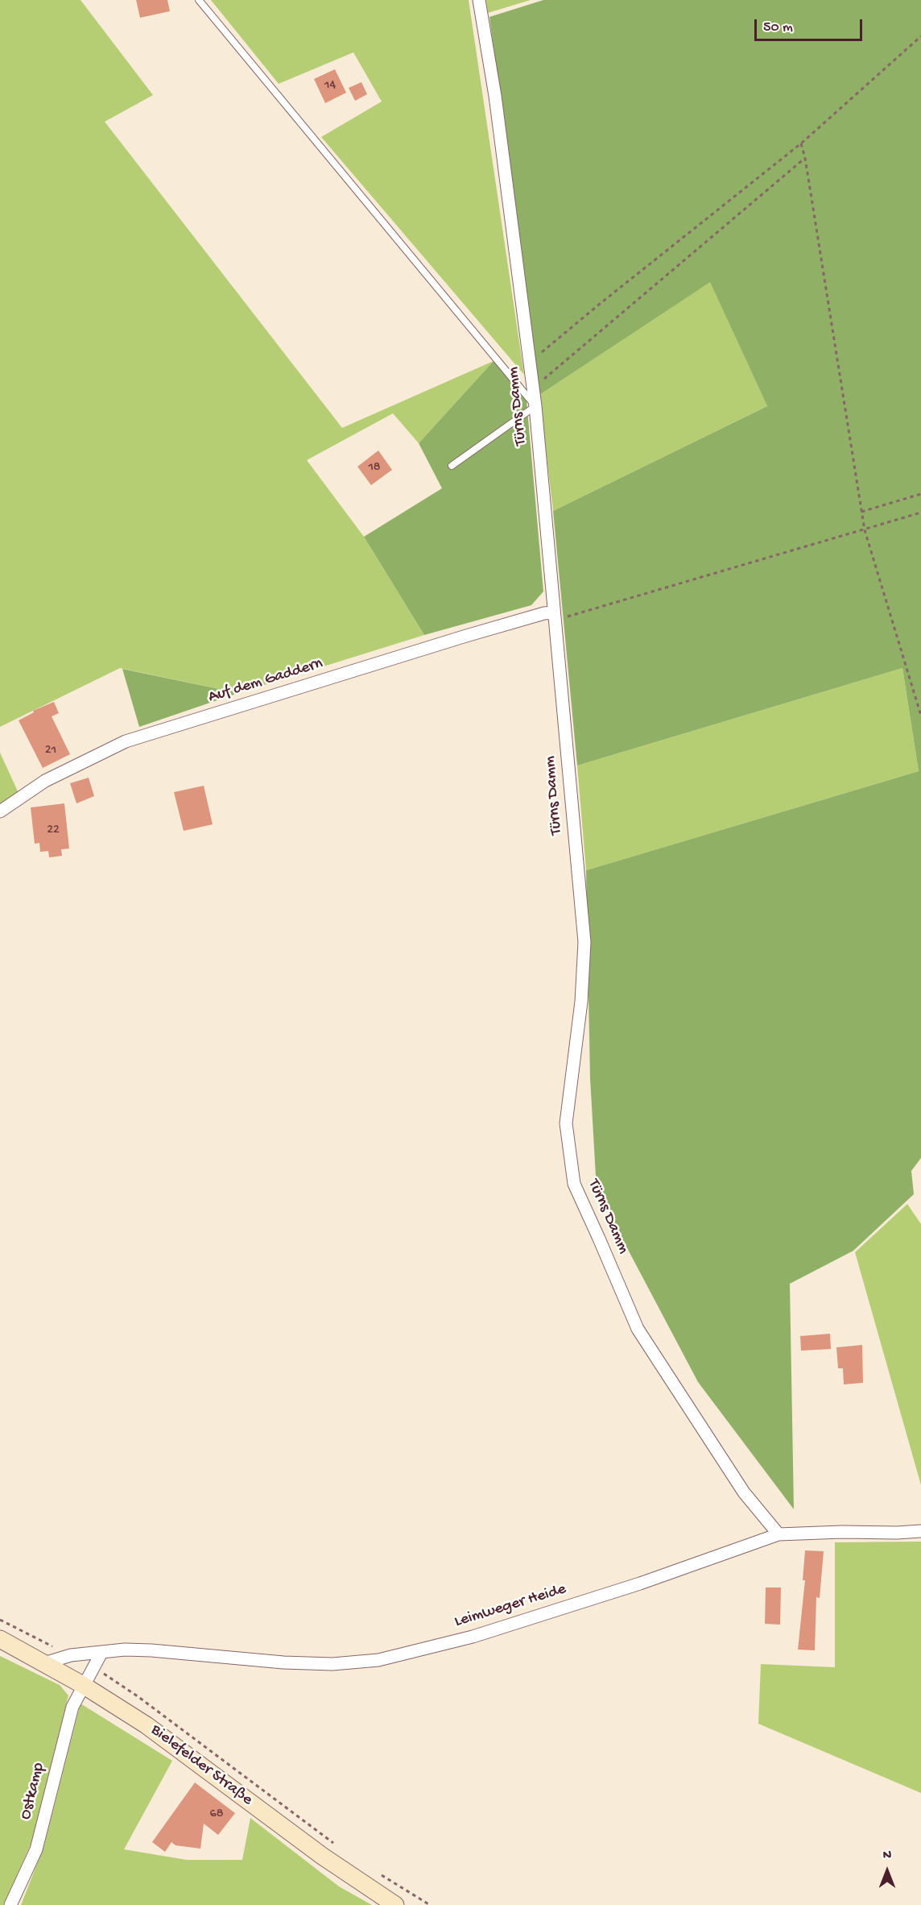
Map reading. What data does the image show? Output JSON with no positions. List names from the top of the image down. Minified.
{"streets":{"main road":["Bielefelder Straße"],"street":["Türns Damm","Auf dem Gaddern","Leimweger Heide","Ostkamp"]},"crossings":[["Türns Damm","Auf dem Gaddern"],["Türns Damm","Leimweger Heide"],["Leimweger Heide","Bielefelder Straße"],["Bielefelder Straße","Ostkamp"]],"house_numbers":["14","18","21","22","68"],"scale_bar":"50 m","north":"top"}
